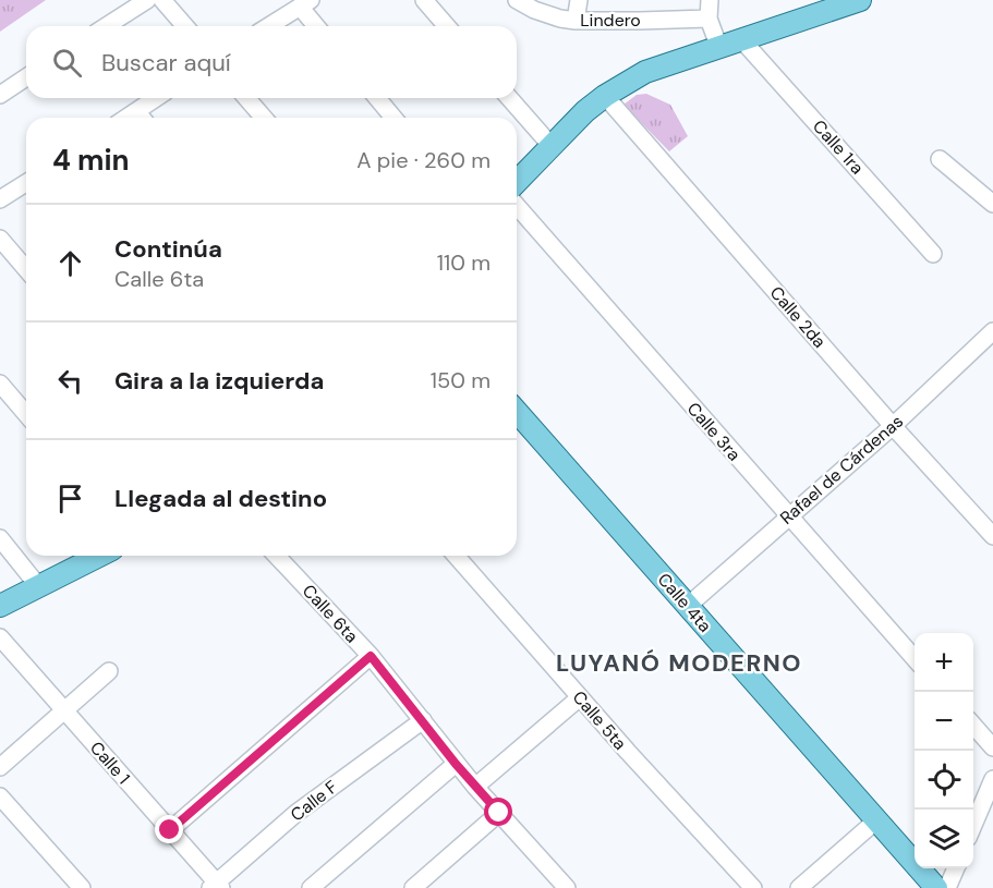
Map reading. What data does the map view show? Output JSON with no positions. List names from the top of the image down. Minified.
{"streets":{"main road":["Calle 4ta"],"street":["Lindero","Calle 1ra","Calle 2da","Calle 3ra","Rafael de Cárdenas","Calle 6ta","Calle 5ta","Calle 1","Calle F"]},"crossings":[["Calle 2da","Rafael de Cárdenas"],["Calle 3ra","Rafael de Cárdenas"],["Rafael de Cárdenas","Calle 4ta"],["Calle 6ta","Calle F"],["Calle 1","Calle F"]],"districts":["LUYANÓ MODERNO"],"page":{"search":"Buscar aquí","heading":["4 min","A pie · 260 m"],"list":[["Continúa","Calle 6ta","110 m"],["Gira a la izquierda","150 m"],"Llegada al destino"],"map_buttons":["+","−"]}}
